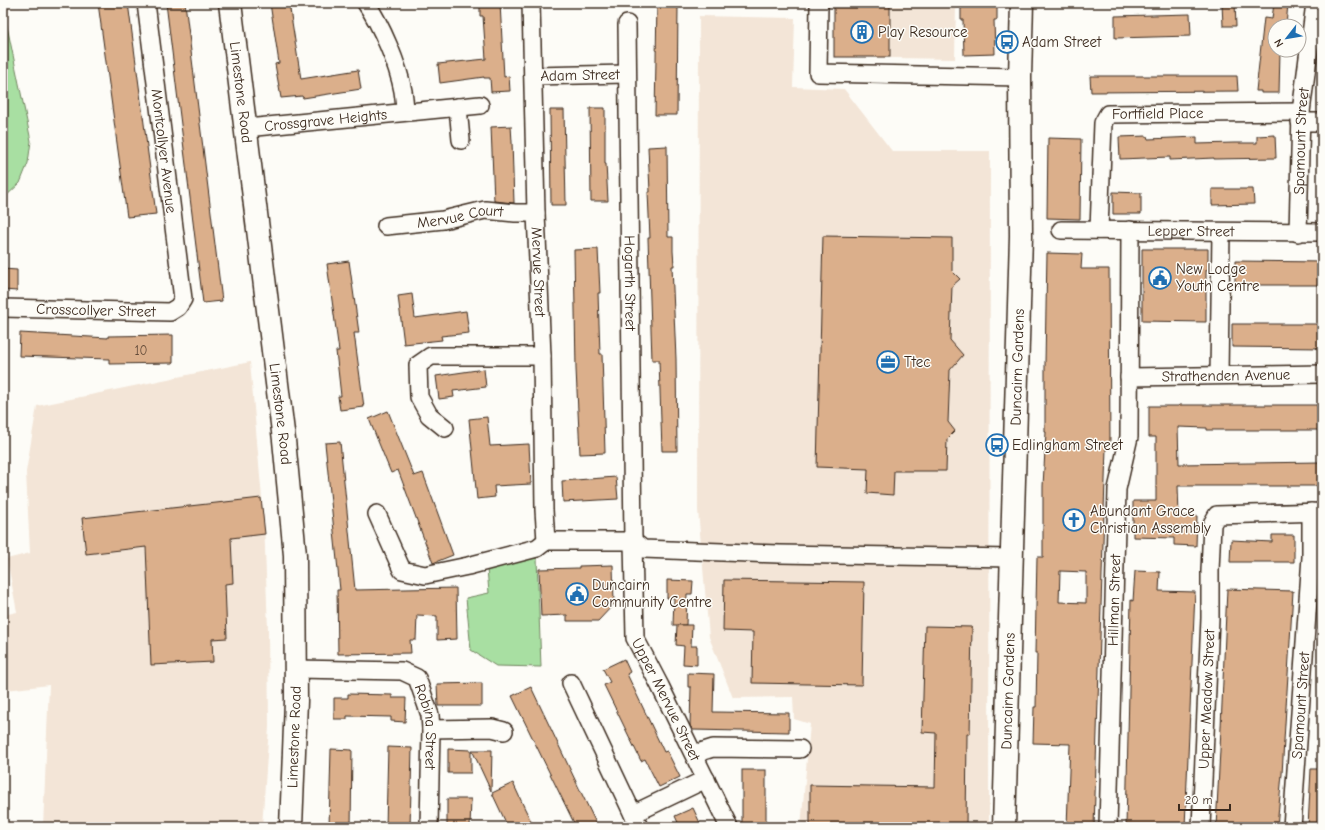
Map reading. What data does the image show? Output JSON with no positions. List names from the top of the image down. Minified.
{"streets":{"main road":["Limestone Road","Duncairn Gardens"],"street":["Adam Street","Fortfield Place","Crossgrave Heights","Spamount Street","Montcollyer Avenue","Mervue Court","Lepper Street","Mervue Street","Hogarth Street","Crosscollyer Street","Strathenden Avenue","Hillman Street","Upper Mervue Street","Upper Meadow Street","Robina Street"]},"crossings":[["Adam Street","Mervue Street"],["Adam Street","Hogarth Street"],["Limestone Road","Crossgrave Heights"],["Limestone Road","Robina Street"],["Fortfield Place","Spamount Street"],["Fortfield Place","Lepper Street"],["Spamount Street","Lepper Street"],["Spamount Street","Upper Meadow Street"],["Montcollyer Avenue","Crosscollyer Street"],["Mervue Court","Mervue Street"],["Lepper Street","Hillman Street"],["Hogarth Street","Upper Mervue Street"],["Strathenden Avenue","Hillman Street"]],"places":{"building":["Play Resource"],"bus stop":["Adam Street","Edlingham Street"],"public building":["New Lodge Youth Centre","Duncairn Community Centre"],"office":["Ttec"],"church":["Abundant Grace Christian Assembly"]},"house_numbers":["10"],"scale_bar":"20 m","north":"bottom left"}
